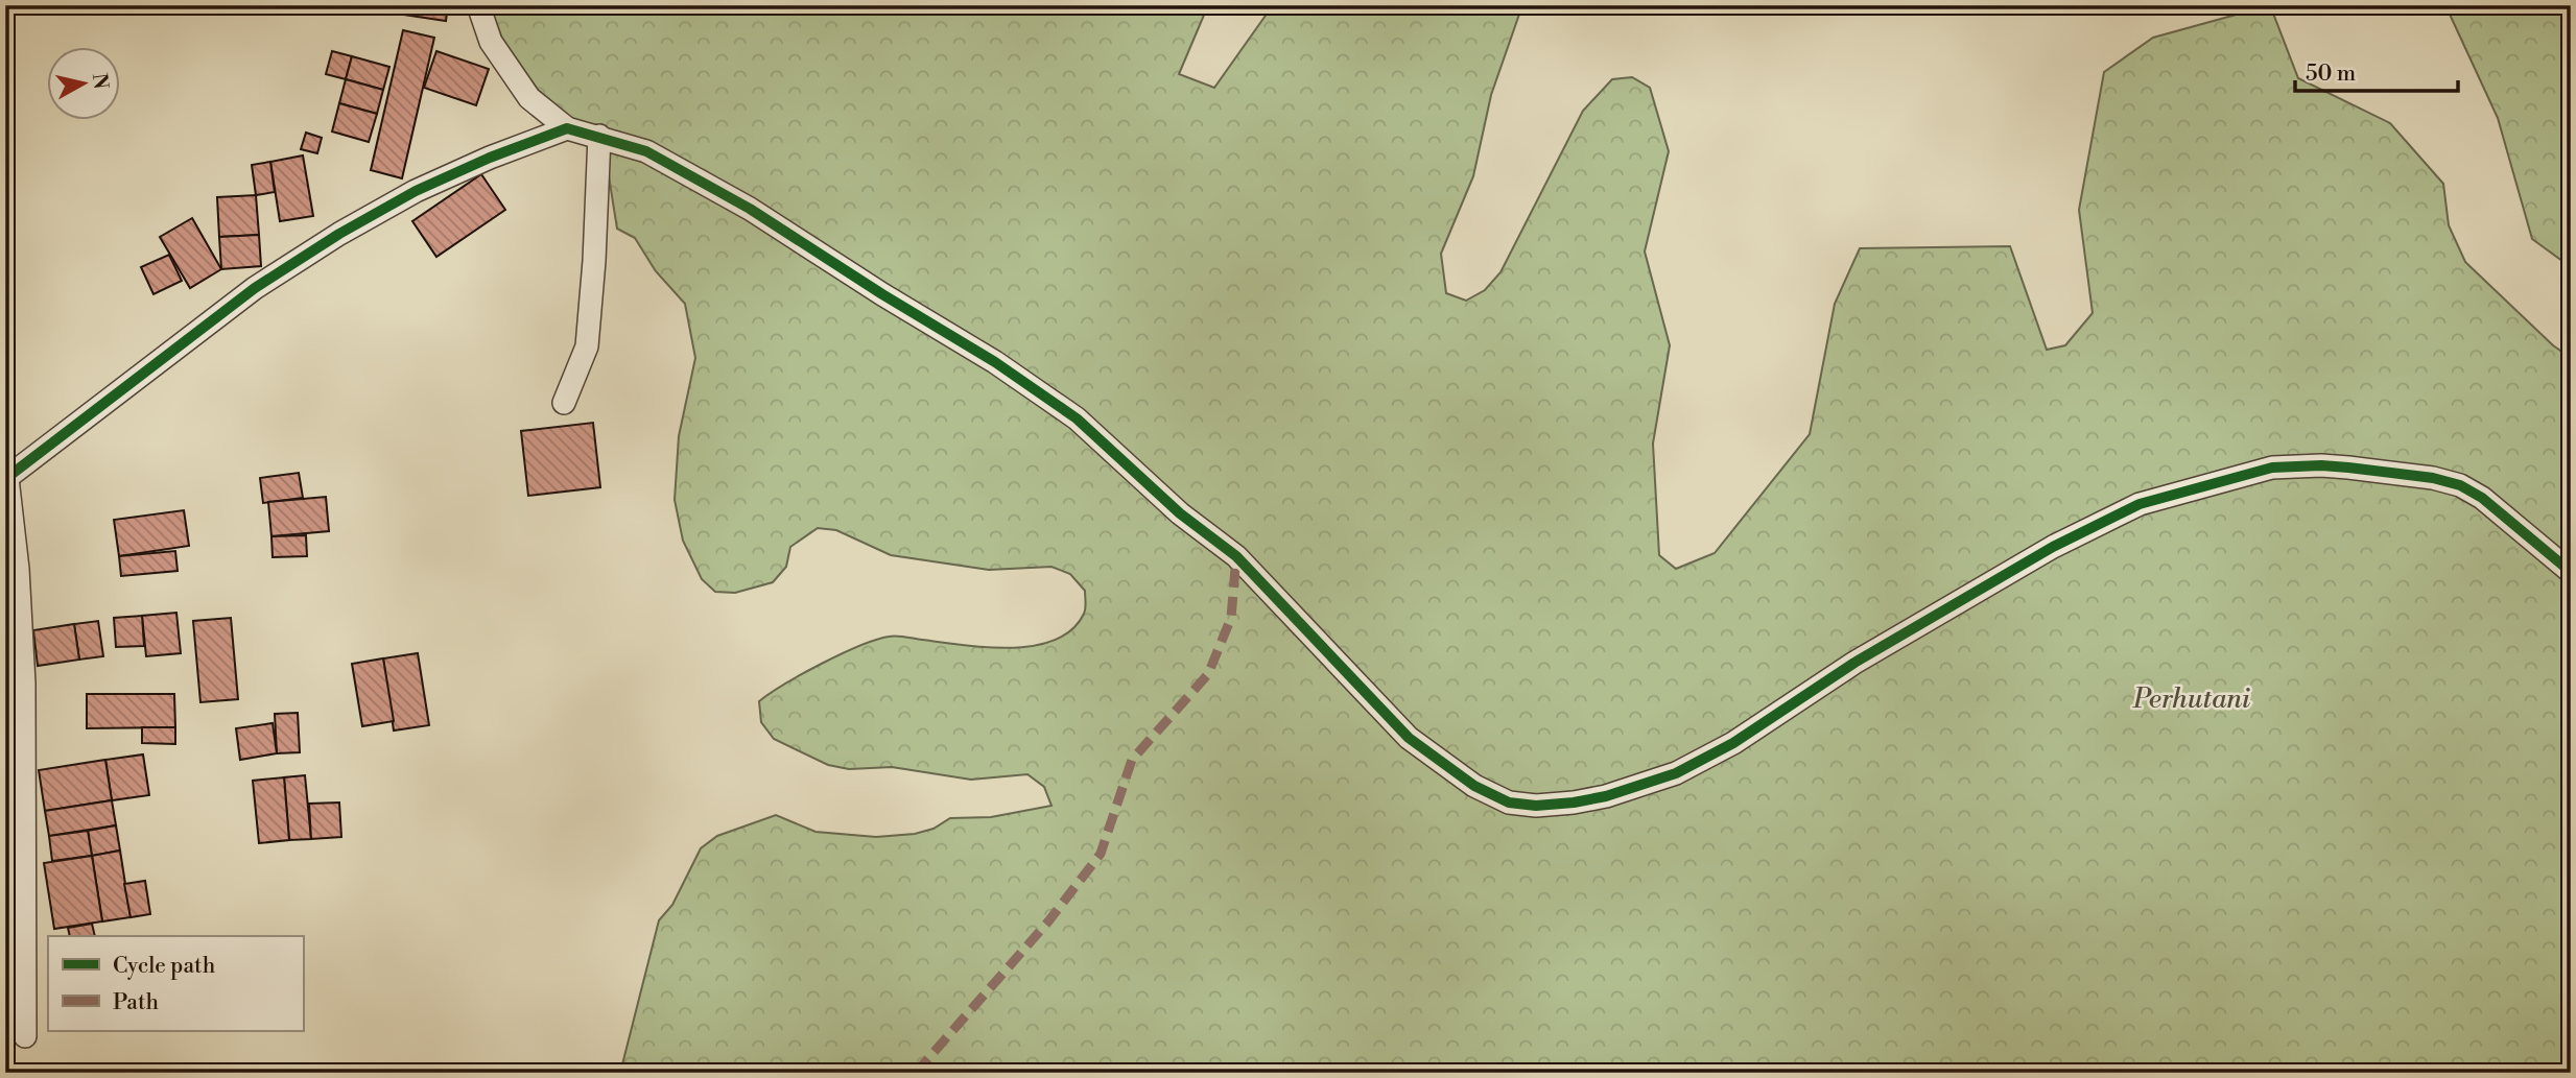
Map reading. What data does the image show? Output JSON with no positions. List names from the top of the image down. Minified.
{"parks":["Perhutani"],"legend":["Cycle path","Path"],"scale_bar":"50 m","north":"right"}
